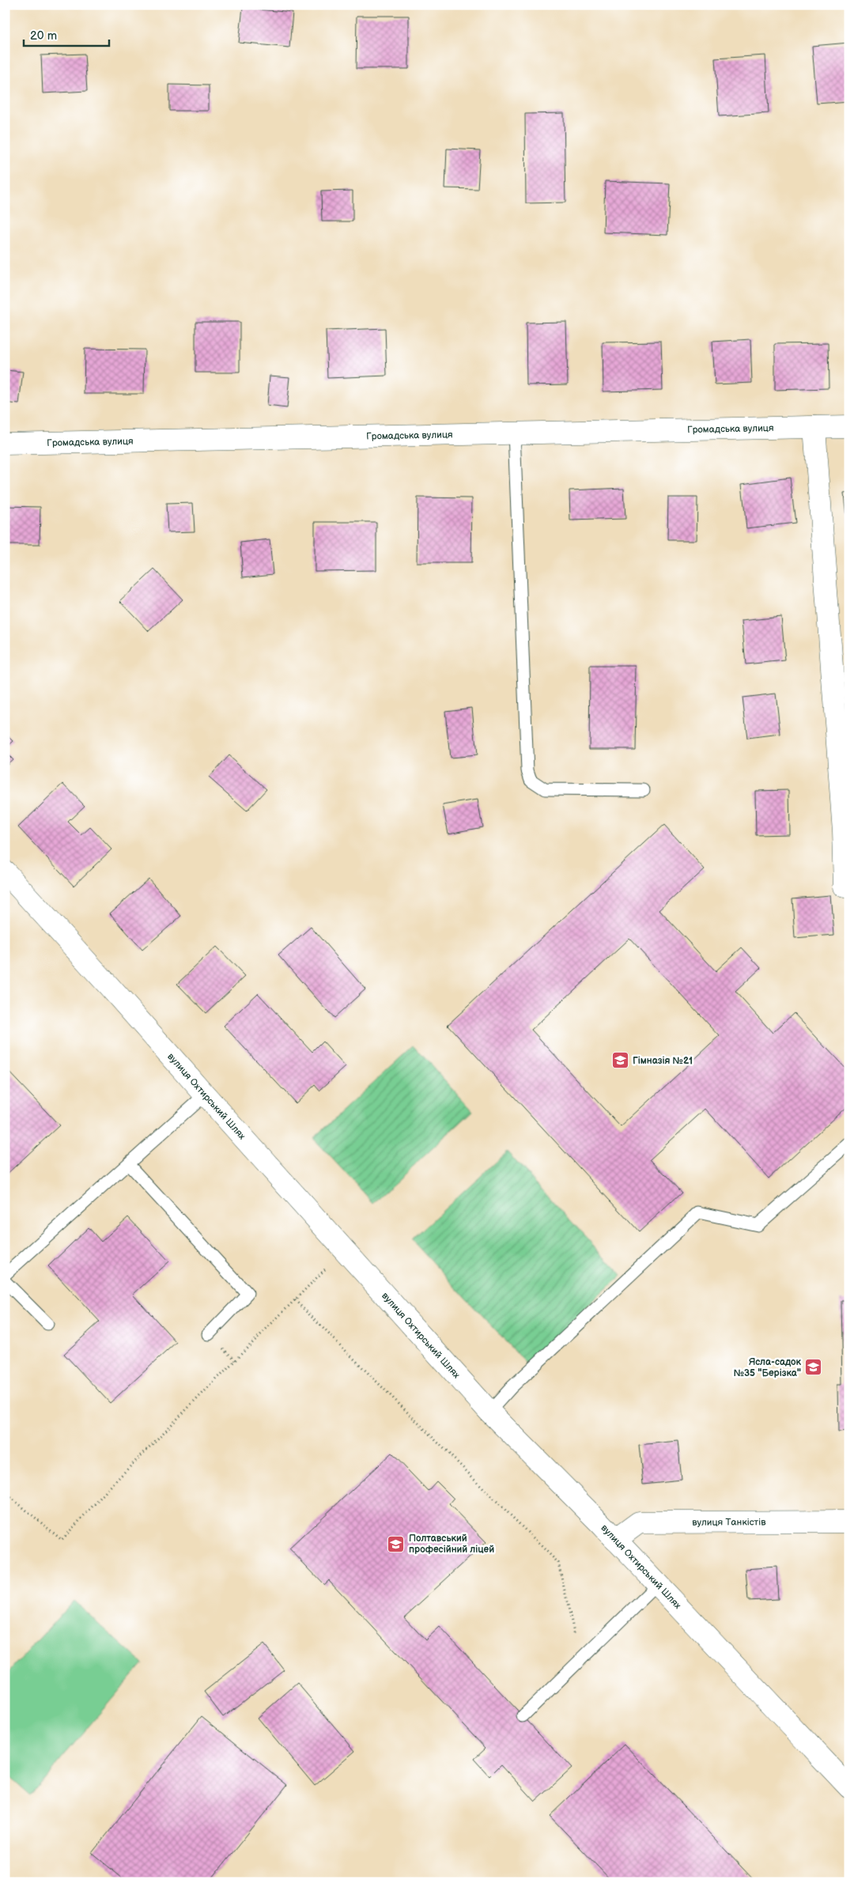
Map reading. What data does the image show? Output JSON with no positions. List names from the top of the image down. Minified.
{"streets":{"street":["Громадська вулиця","вулиця Охтирський Шлях","вулиця Танкістів"]},"crossings":[["вулиця Охтирський Шлях","вулиця Танкістів"]],"places":{"school or university":["Гімназія №21","Ясла-садок №35 \"Берізка\"","Полтавський професійний ліцей"]},"scale_bar":"20 m"}
